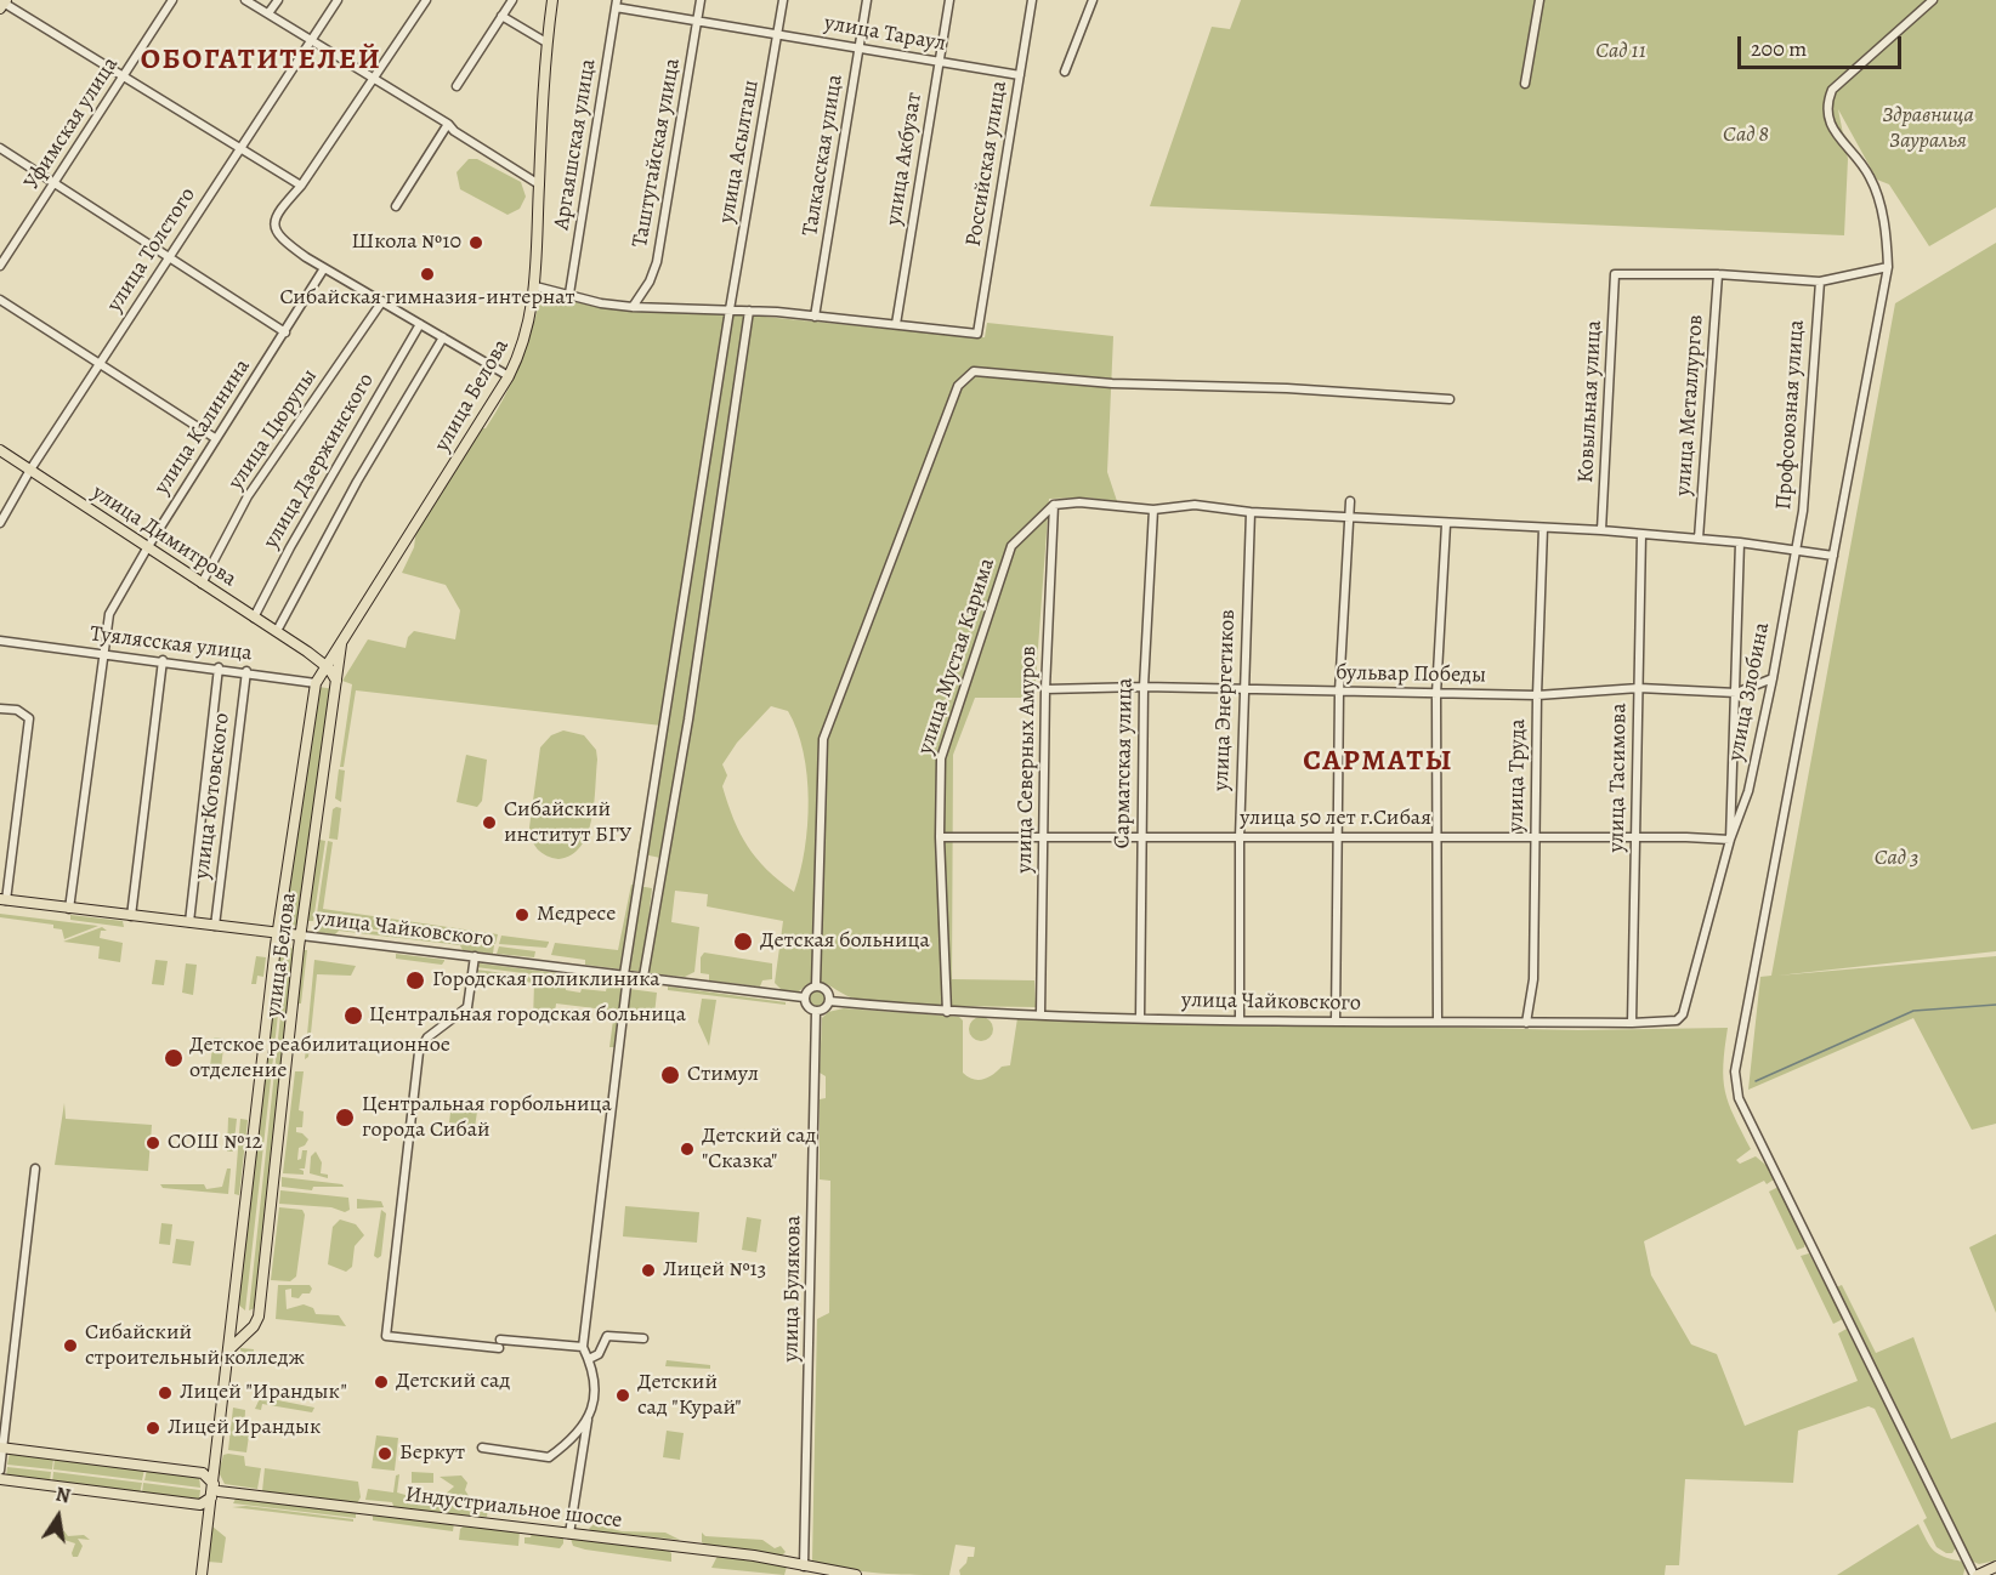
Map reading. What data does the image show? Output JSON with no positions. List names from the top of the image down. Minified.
{"streets":{"main road":["улица Белова","улица Димитрова","Туялясская улица","улица Чайковского","Индустриальное шоссе"],"street":["улица Тараул","Уфимская улица","Аргаяшская улица","улица Асылташ","Таштугайская улица","Талкасская улица","улица Акбузат","Российская улица","улица Толстого","Ковыльная улица","улица Металлургов","Профсоюзная улица","улица Калинина","улица Цюрупы","улица Дзержинского","улица Мустая Карима","бульвар Победы","улица Злобина","улица Энергетиков","улица Северных Амуров","Сарматская улица","улица Труда","улица Тасимова","улица Котовского","улица 50 лет г.Сибая","улица Булякова"]},"crossings":[["улица Тараул","Аргаяшская улица"],["улица Тараул","улица Асылташ"],["улица Тараул","Таштугайская улица"],["улица Тараул","Талкасская улица"],["улица Тараул","улица Акбузат"],["улица Тараул","Российская улица"],["улица Асылташ","улица Чайковского"],["улица Акбузат","Российская улица"],["улица Толстого","улица Димитрова"],["улица Белова","улица Димитрова"],["улица Белова","Туялясская улица"],["улица Белова","улица Чайковского"],["Ковыльная улица","улица Металлургов"],["Профсоюзная улица","улица Злобина"],["улица Калинина","улица Димитрова"],["улица Калинина","Туялясская улица"],["улица Калинина","улица Чайковского"],["улица Цюрупы","улица Димитрова"],["улица Дзержинского","улица Димитрова"],["улица Димитрова","Туялясская улица"],["Туялясская улица","улица Котовского"],["улица Мустая Карима","улица Северных Амуров"],["улица Мустая Карима","улица 50 лет г.Сибая"],["улица Мустая Карима","улица Чайковского"],["бульвар Победы","улица Злобина"],["бульвар Победы","улица Энергетиков"],["бульвар Победы","улица Северных Амуров"],["бульвар Победы","Сарматская улица"],["бульвар Победы","улица Труда"],["бульвар Победы","улица Тасимова"],["улица Злобина","улица 50 лет г.Сибая"],["улица Злобина","улица Чайковского"],["улица Энергетиков","улица 50 лет г.Сибая"],["улица Энергетиков","улица Чайковского"],["улица Северных Амуров","улица 50 лет г.Сибая"],["улица Северных Амуров","улица Чайковского"],["Сарматская улица","улица 50 лет г.Сибая"],["Сарматская улица","улица Чайковского"],["улица Труда","улица 50 лет г.Сибая"],["улица Труда","улица Чайковского"],["улица Тасимова","улица 50 лет г.Сибая"],["улица Тасимова","улица Чайковского"],["улица Котовского","улица Чайковского"],["улица Чайковского","улица Булякова"],["улица Булякова","Индустриальное шоссе"]],"districts":["ОБОГАТИТЕЛЕЙ","САРМАТЫ"],"parks":["Сад 11","Здравница Зауралья","Сад 8","Сад 3"],"places":["Школа №10","Сибайская гимназия-интернат","Сибайский институт БГУ","Медресе","Детская больница","Городская поликлиника","Центральная городская больница","Детское реабилитационное отделение","Стимул","Центральная горбольница города Сибай","СОШ №12","Детский сад \"Сказка\"","Лицей №13","Сибайский строительный колледж","Детский сад","Лицей \"Ирандык\"","Детский сад \"Курай\"","Лицей Ирандык","Беркут"],"scale_bar":"200 m","north":"top"}
